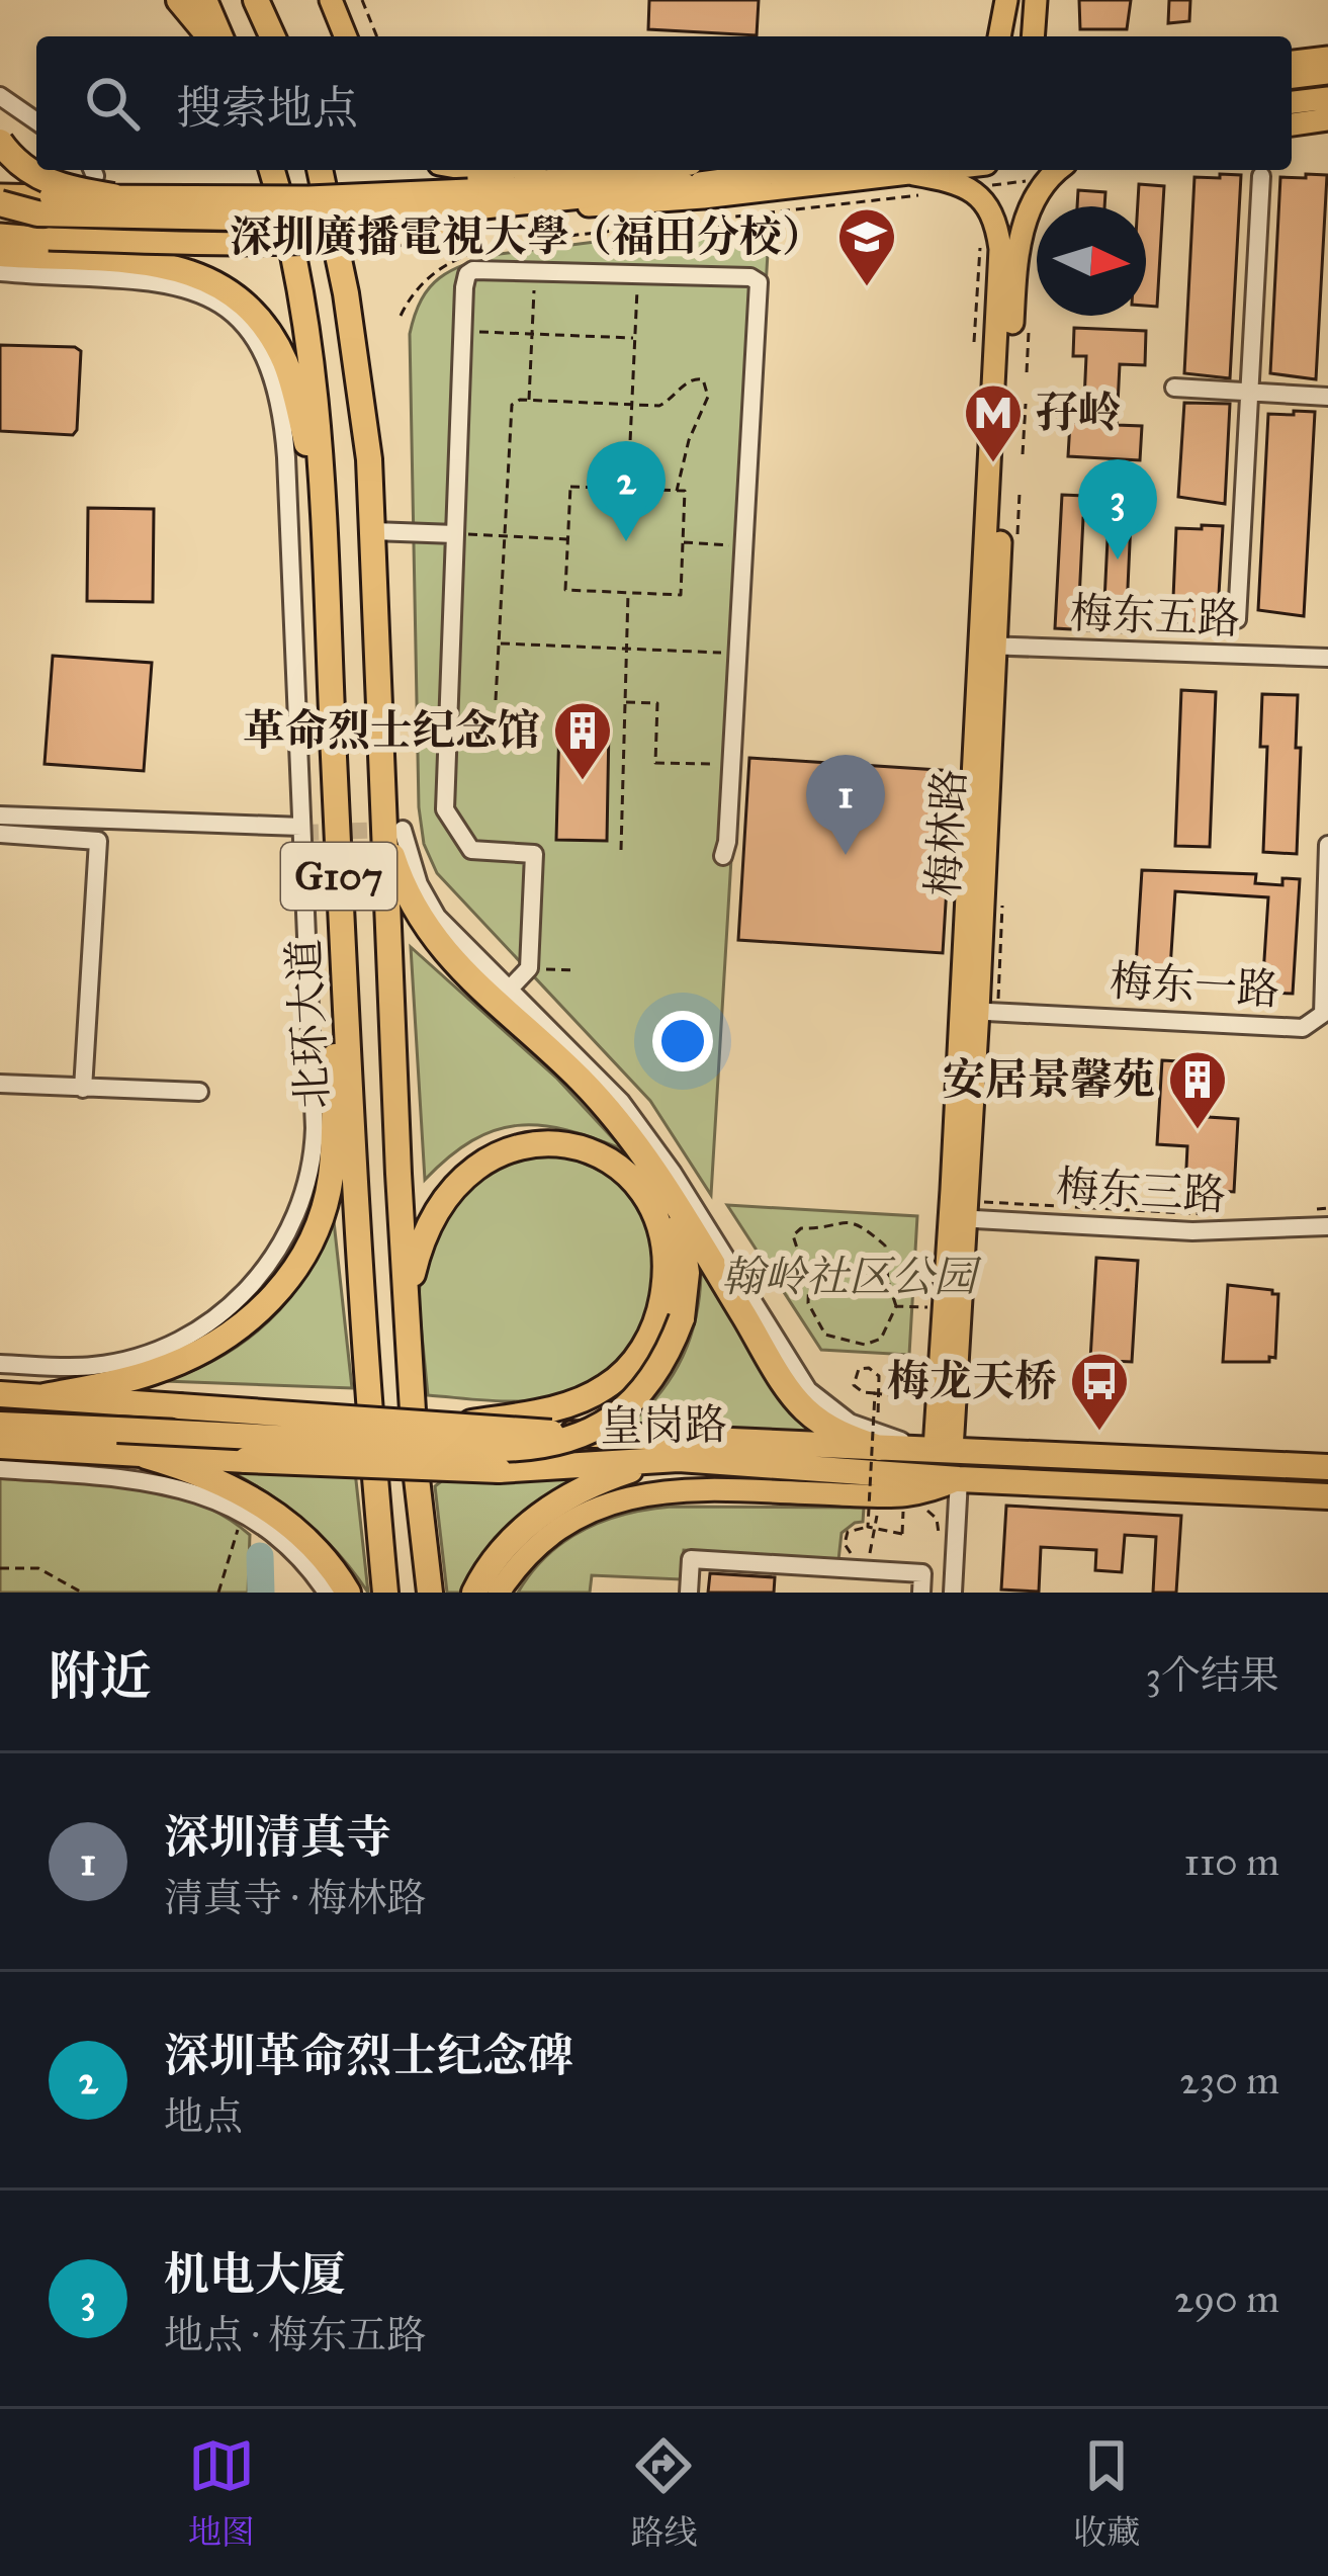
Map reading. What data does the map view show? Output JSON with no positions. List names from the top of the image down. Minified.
{"streets":{"highway":["G107","北环大道","皇岗路"],"main road":["梅林路"],"street":["梅东五路","梅东一路","梅东三路"]},"crossings":[["梅东五路","梅林路"],["梅林路","梅东一路"],["梅林路","梅东三路"],["梅林路","皇岗路"]],"parks":["翰岭社区公园"],"places":{"school or university":["深圳廣播電視大學（福田分校）"],"metro station":["孖岭"],"building":["革命烈士纪念馆","安居景馨苑"],"bus stop":["梅龙天桥"]},"north":"right","page":{"search":"搜索地点","pins":["2","3","1"],"heading":["附近","3个结果"],"list":[{"mark":"1","name":"深圳清真寺","note":"清真寺 · 梅林路","value":"110 m"},{"mark":"2","name":"深圳革命烈士纪念碑","note":"地点","value":"230 m"},{"mark":"3","name":"机电大厦","note":"地点 · 梅东五路","value":"290 m"}],"nav":["地图","路线","收藏"]}}
